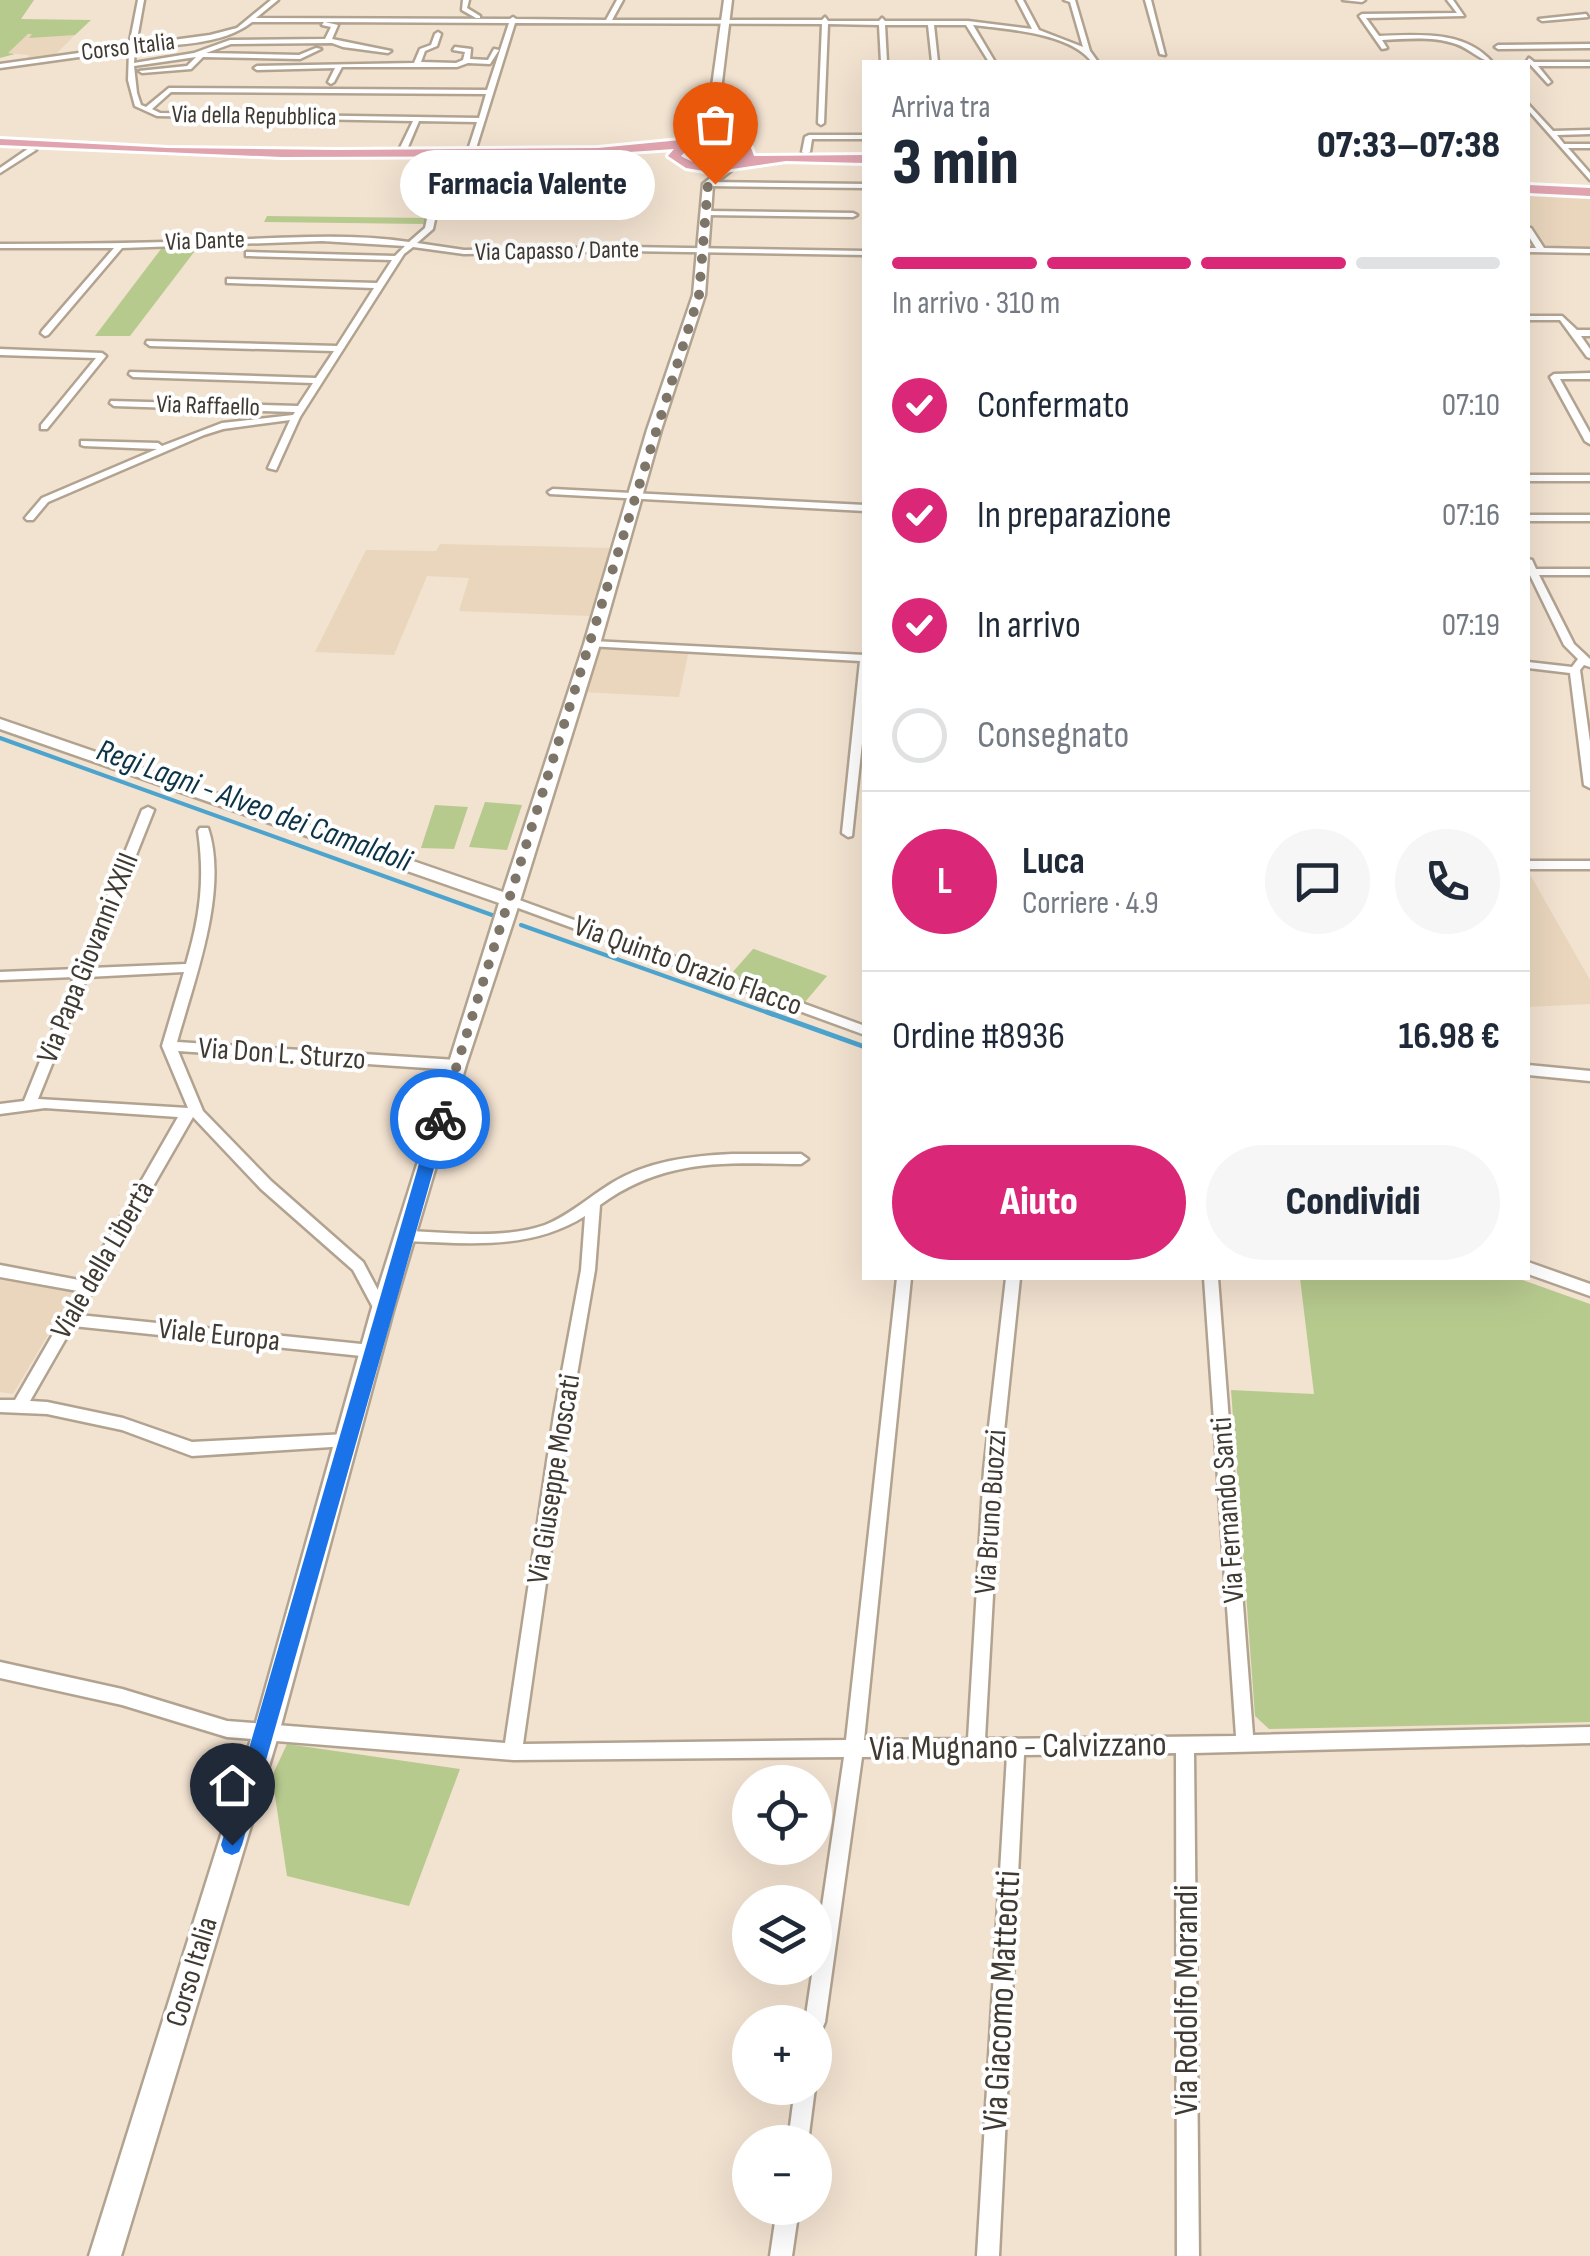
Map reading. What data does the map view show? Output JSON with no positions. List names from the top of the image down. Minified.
{"streets":{"street":["Corso Italia","Via della Repubblica","Via Dante","Via Capasso / Dante","Via Raffaello","Via Papa Giovanni XXIII","Via Quinto Orazio Flacco","Via Don L. Sturzo","Viale della Libertà","Viale Europa","Via Giuseppe Moscati","Via Fernando Santi","Via Bruno Buozzi","Via Mugnano - Calvizzano","Via Rodolfo Morandi","Via Giacomo Matteotti"]},"crossings":[["Corso Italia","Via della Repubblica"],["Corso Italia","Via Capasso / Dante"],["Corso Italia","Via Quinto Orazio Flacco"],["Corso Italia","Via Don L. Sturzo"],["Corso Italia","Viale Europa"],["Corso Italia","Via Mugnano - Calvizzano"],["Via Dante","Via Capasso / Dante"],["Viale della Libertà","Viale Europa"],["Via Giuseppe Moscati","Via Mugnano - Calvizzano"],["Via Fernando Santi","Via Mugnano - Calvizzano"],["Via Bruno Buozzi","Via Mugnano - Calvizzano"],["Via Mugnano - Calvizzano","Via Rodolfo Morandi"],["Via Mugnano - Calvizzano","Via Giacomo Matteotti"]],"water":["Regi Lagni - Alveo dei Camaldoli"],"places":["Farmacia Valente"],"page":{"heading":["3 min","Arriva tra","07:33–07:38"],"panel":["Luca","Corriere · 4.9","Ordine #8936","16.98 €"],"bubble":"Farmacia Valente","bar":"In arrivo · 310 m","list":[["Confermato","07:10"],["In preparazione","07:16"],["In arrivo","07:19"],"Consegnato"],"round":"L","buttons":["Aiuto","Condividi"],"map_buttons":["+","−"]}}
